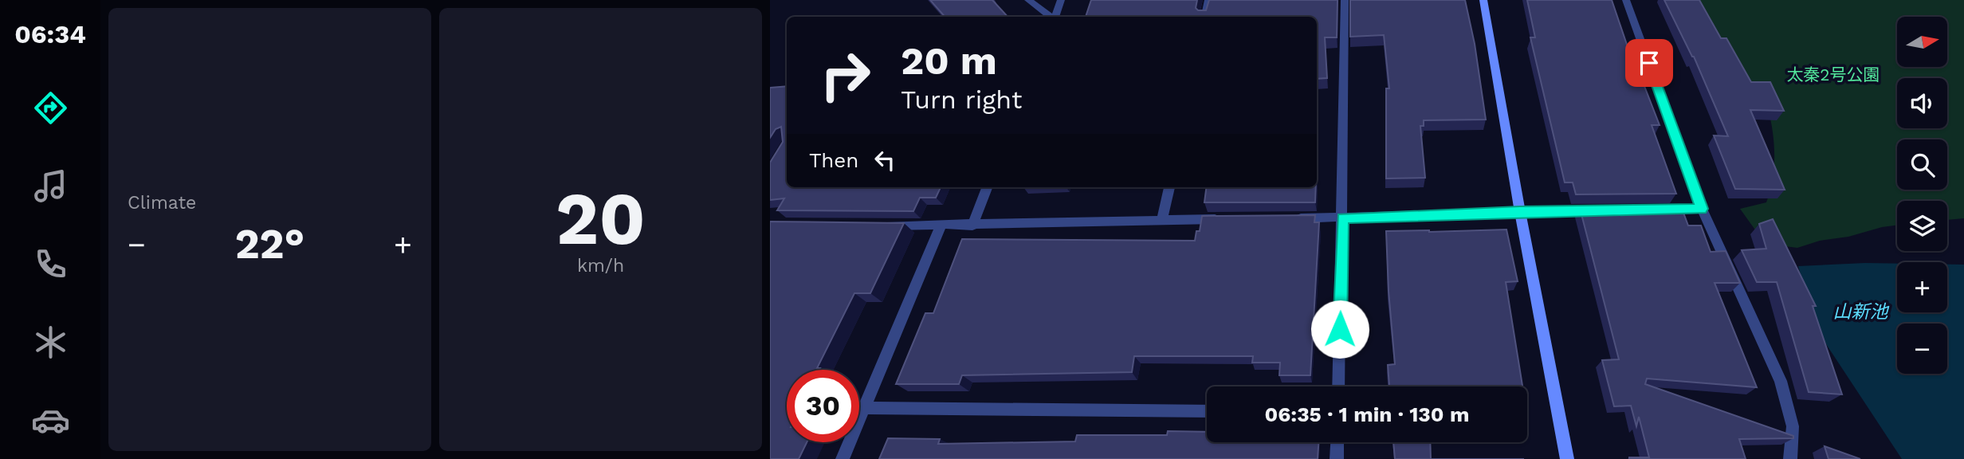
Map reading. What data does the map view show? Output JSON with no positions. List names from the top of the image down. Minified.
{"water":["山新池"],"parks":["太秦2号公園"],"north":"right","page":{"tabs":"06:34","tile":["Climate",["20","km/h"]],"map_buttons":["+","−"],"turn":["20 m","Turn right"],"then":"Then","heat":["−","22°","+"],"limit":"30","trip":"06:35 · 1 min · 130 m"}}
